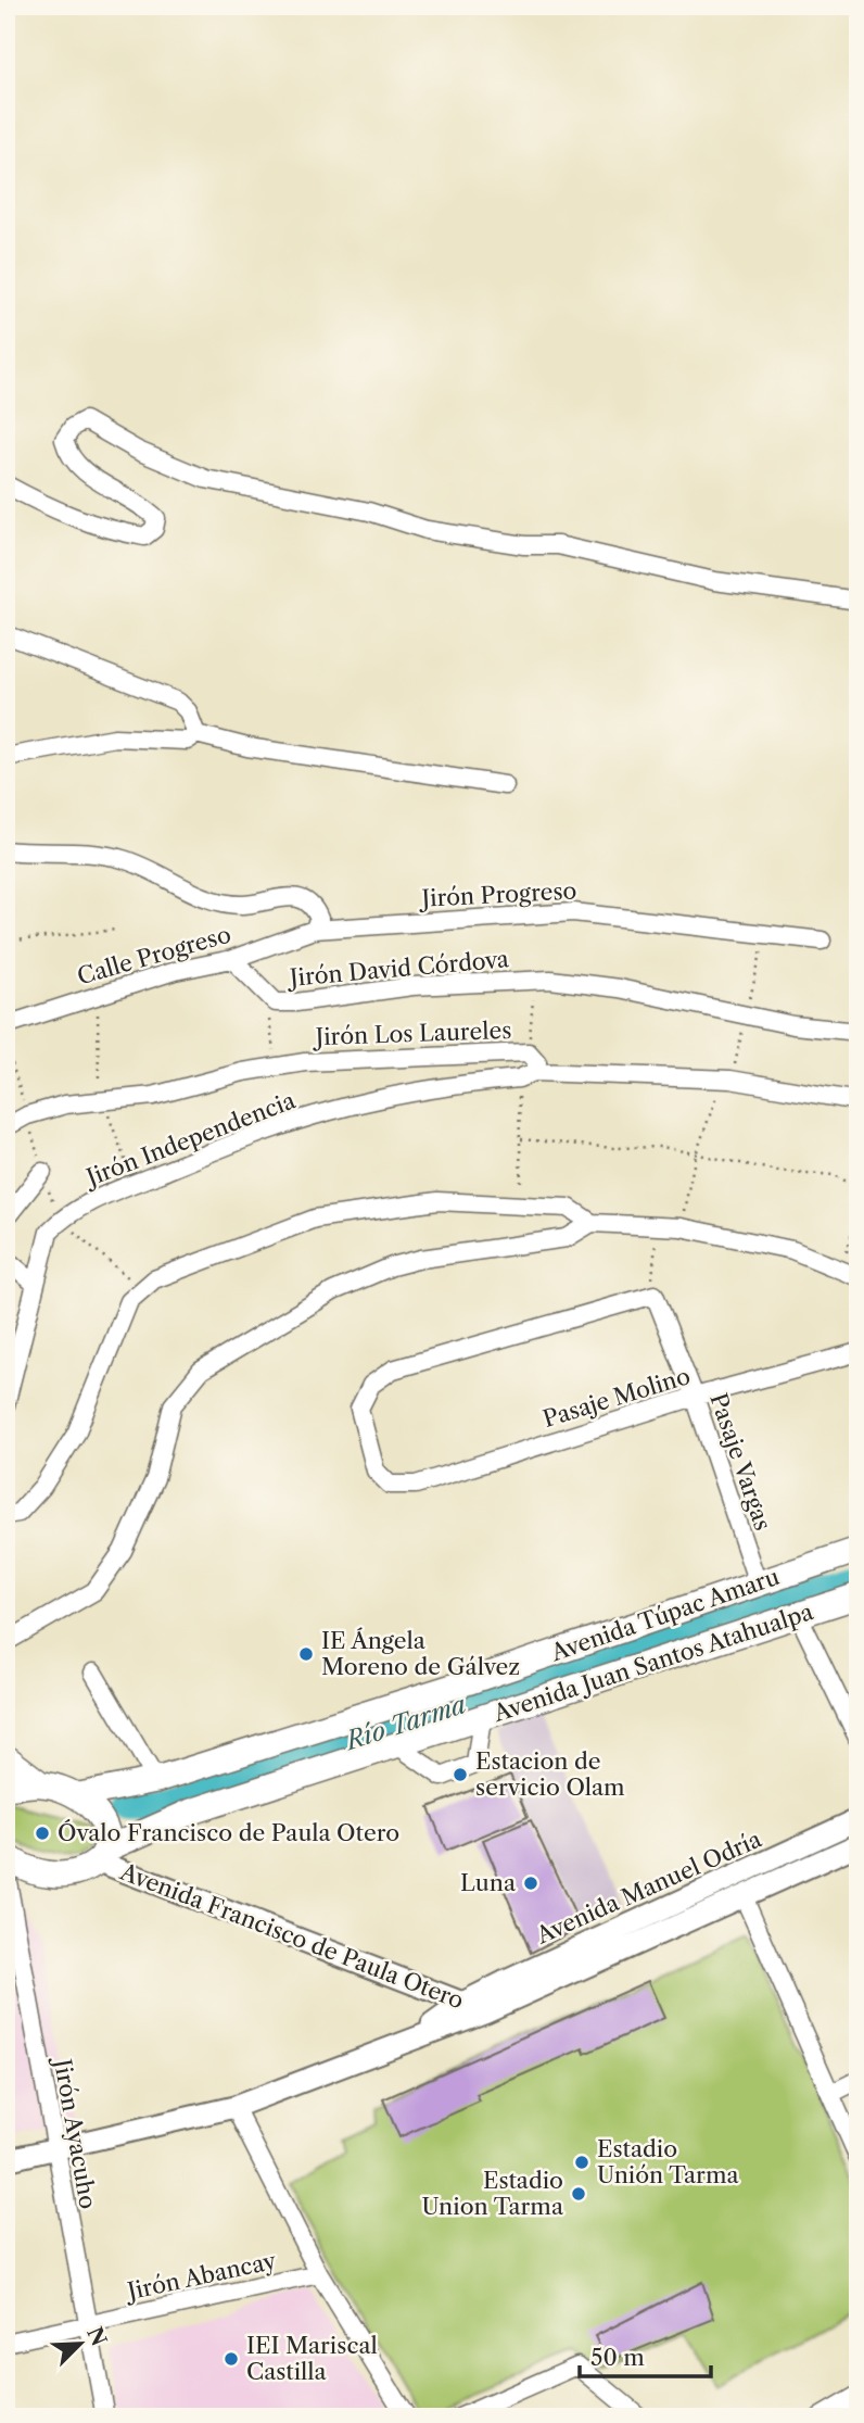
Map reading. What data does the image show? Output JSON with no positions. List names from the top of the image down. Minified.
{"streets":{"highway":["Avenida Túpac Amaru","Avenida Juan Santos Atahualpa"],"main road":["Avenida Manuel Odría","Avenida Francisco de Paula Otero"],"street":["Jirón Progreso","Calle Progreso","Jirón David Córdova","Jirón Los Laureles","Jirón Independencia","Pasaje Molino","Pasaje Vargas","Jirón Ayacuho","Jirón Abancay"]},"crossings":[["Jirón Progreso","Calle Progreso"],["Calle Progreso","Jirón David Córdova"],["Jirón Los Laureles","Jirón Independencia"],["Pasaje Molino","Pasaje Vargas"],["Pasaje Vargas","Avenida Túpac Amaru"],["Avenida Juan Santos Atahualpa","Avenida Francisco de Paula Otero"],["Avenida Manuel Odría","Avenida Francisco de Paula Otero"],["Jirón Ayacuho","Jirón Abancay"]],"water":["Río Tarma"],"places":["IE Ángela Moreno de Gálvez","Estacion de servicio Olam","Óvalo Francisco de Paula Otero","Luna","Estadio Unión Tarma","Estadio Union Tarma","IEI Mariscal Castilla"],"scale_bar":"50 m","north":"top right"}
